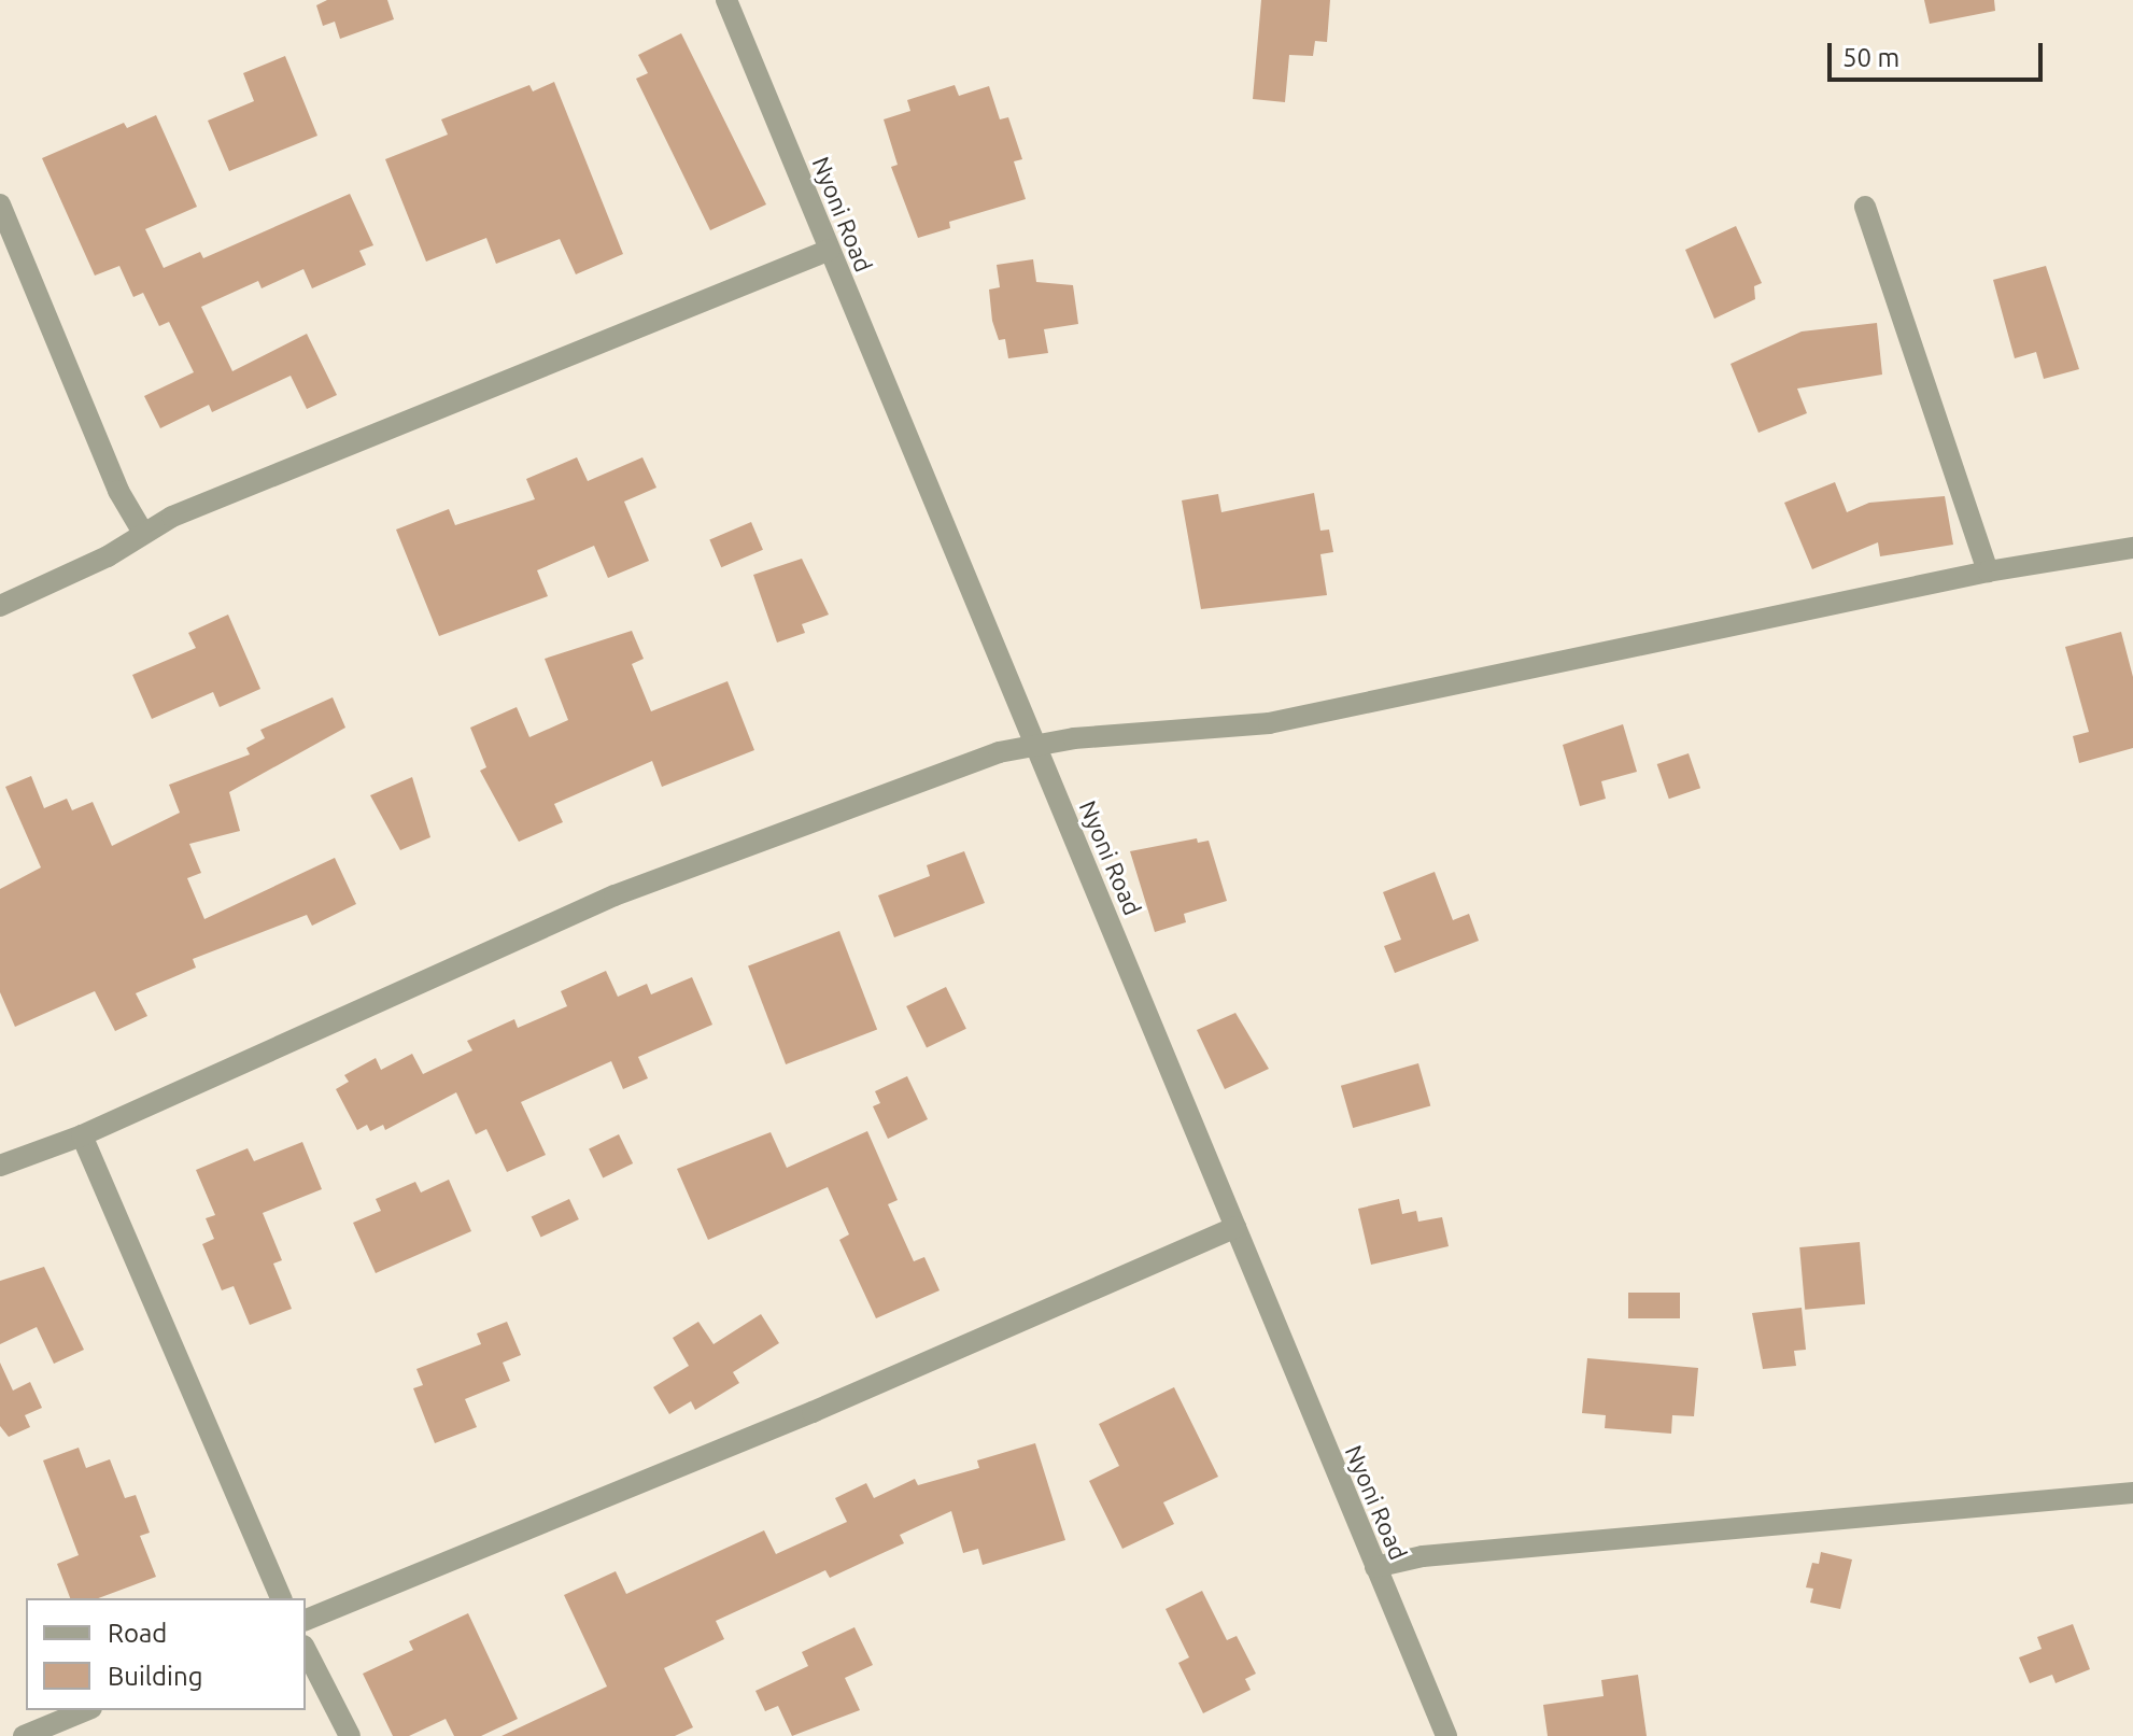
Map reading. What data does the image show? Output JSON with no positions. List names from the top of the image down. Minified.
{"streets":{"street":["Nyoni Road"]},"legend":["Road","Building"],"scale_bar":"50 m"}
